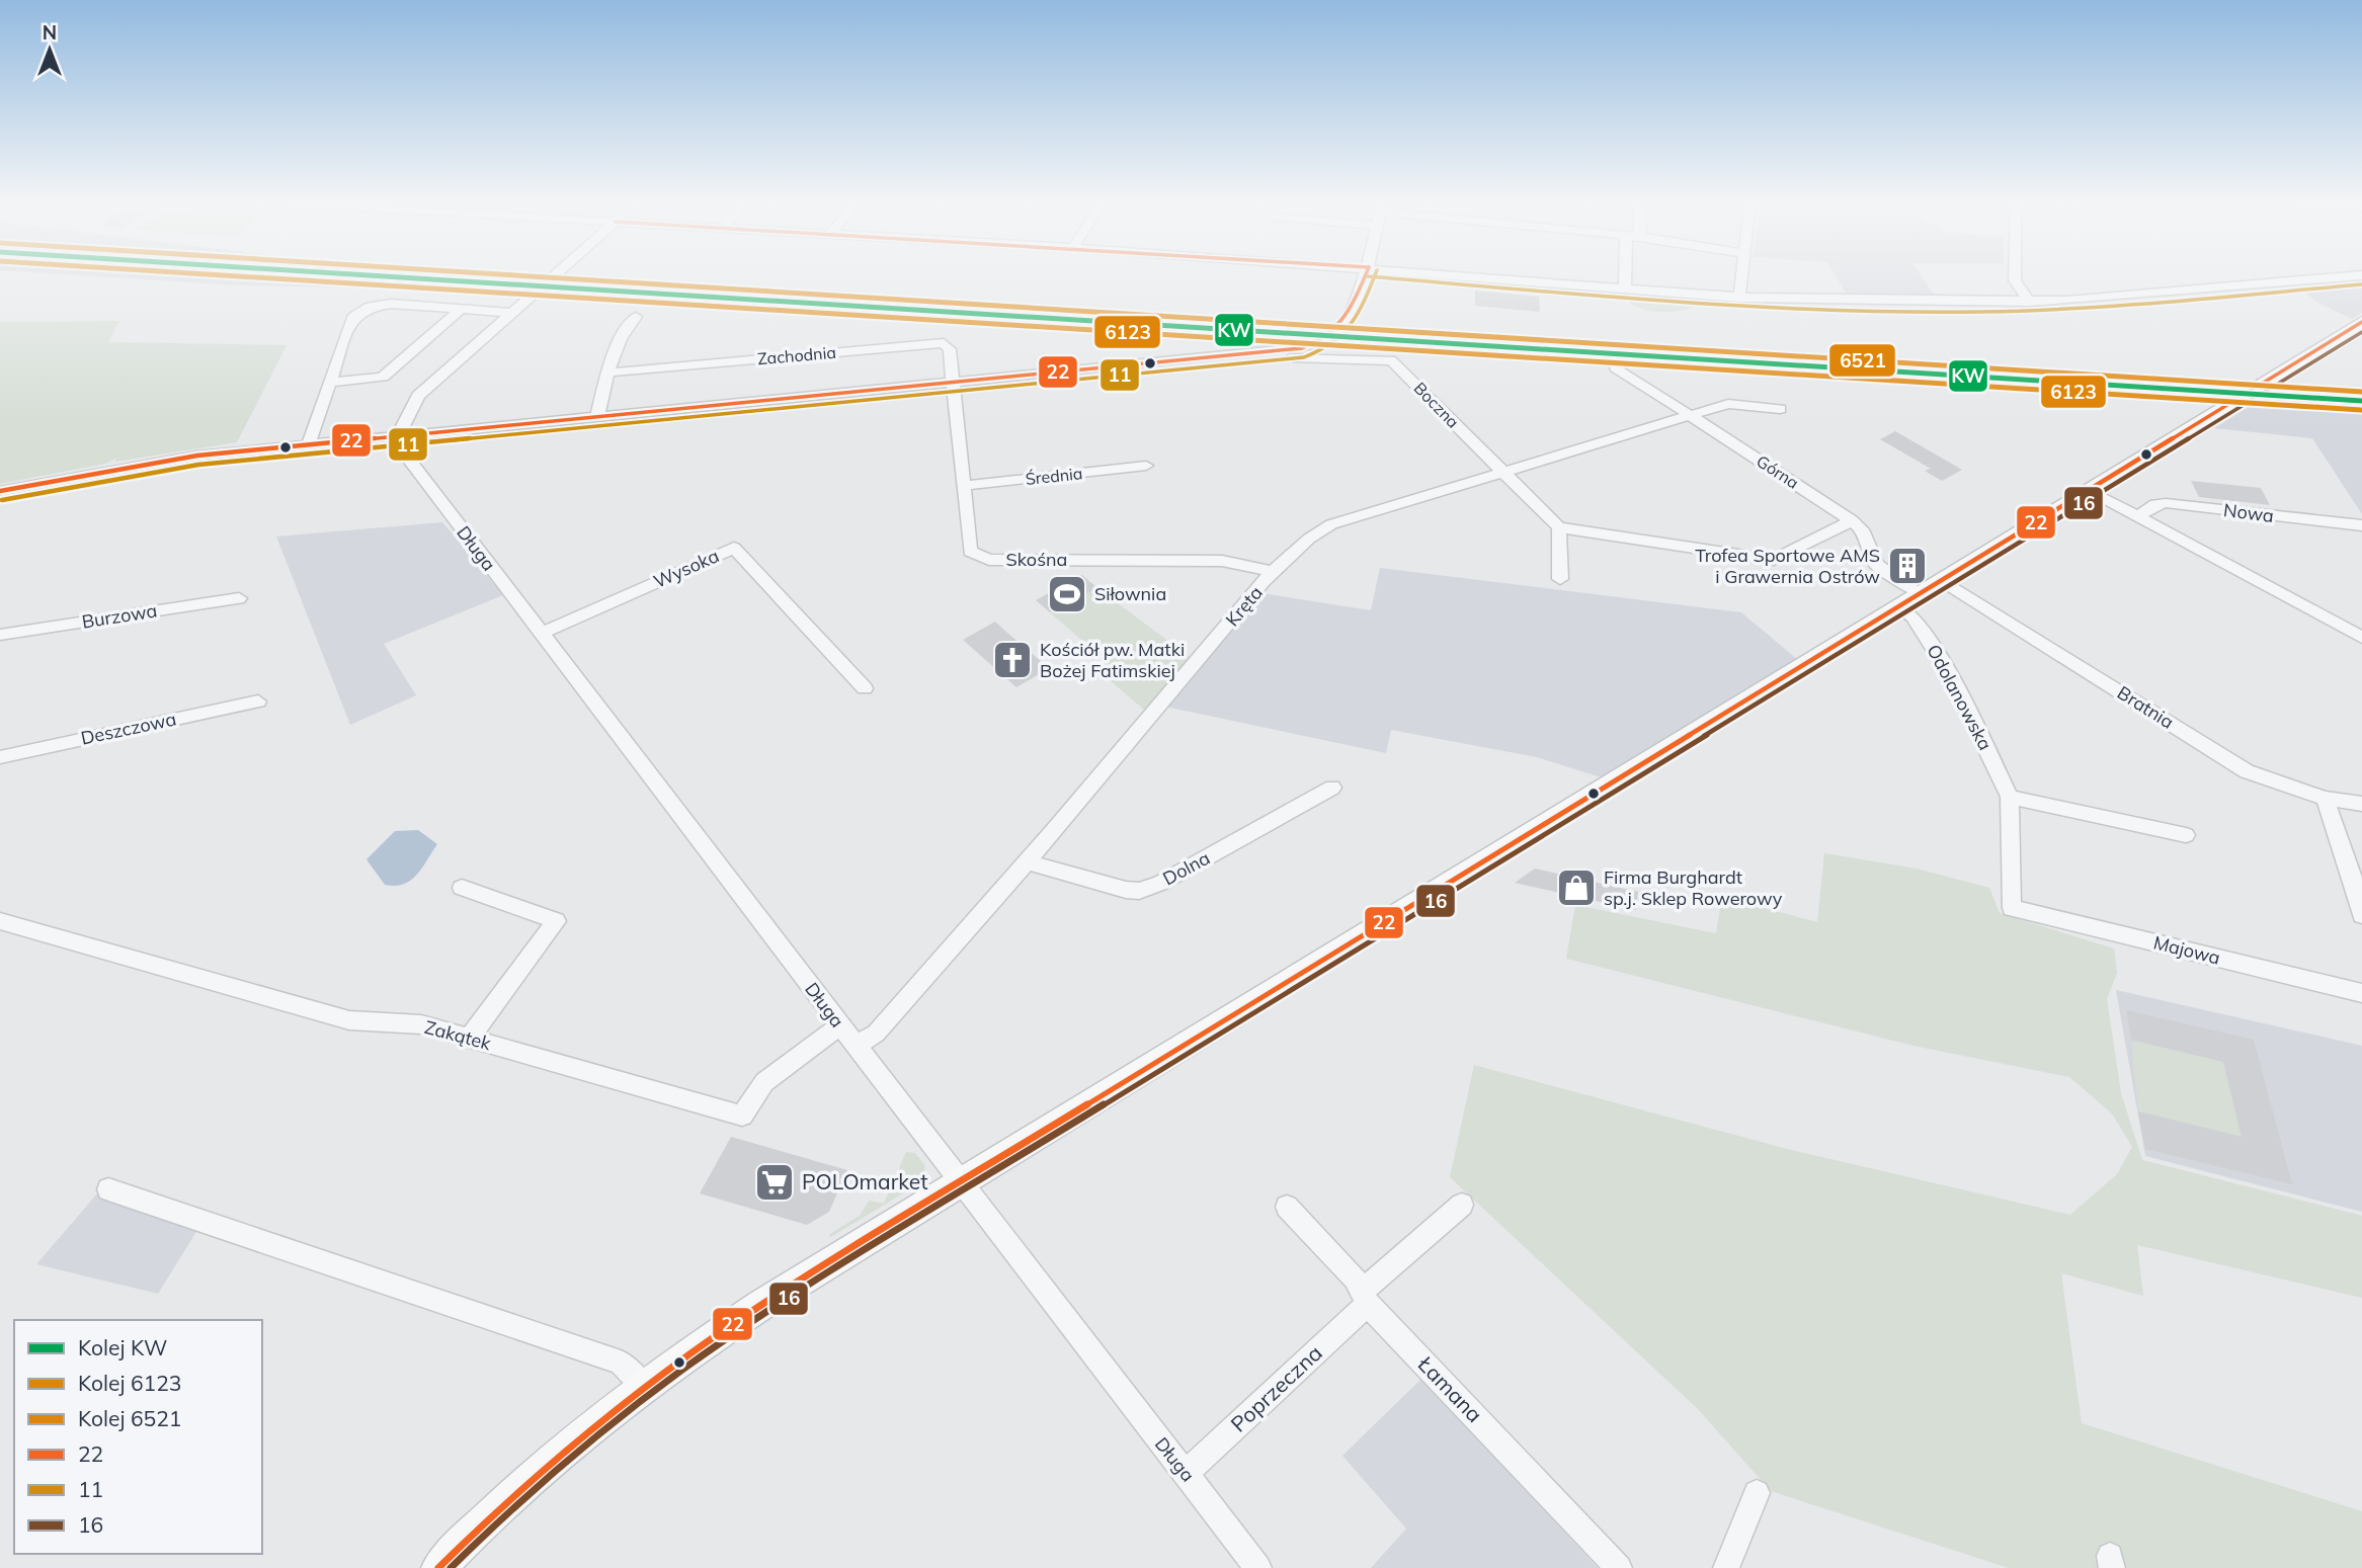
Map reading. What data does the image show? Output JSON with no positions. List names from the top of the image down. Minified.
{"streets":{"street":["Zachodnia","Boczna","Górna","Średnia","Nowa","Długa","Skośna","Wysoka","Kręta","Burzowa","Odolanowska","Bratnia","Deszczowa","Dolna","Majowa","Zakątek","Poprzeczna","Łamana"]},"crossings":[["Zachodnia","Skośna"],["Boczna","Kręta"],["Górna","Kręta"],["Górna","Odolanowska"],["Średnia","Skośna"],["Długa","Wysoka"],["Długa","Kręta"],["Długa","Zakątek"],["Długa","Poprzeczna"],["Skośna","Kręta"],["Kręta","Dolna"],["Odolanowska","Majowa"],["Poprzeczna","Łamana"]],"places":{"building":["Trofea Sportowe AMS i Grawernia Ostrów"],"sports":["Siłownia"],"church":["Kościół pw. Matki Bożej Fatimskiej"],"shop":["Firma Burghardt sp.j. Sklep Rowerowy"],"supermarket":["POLOmarket"]},"lines":["rail line KW","rail line 6123","rail line 6521","transit line 22","transit line 11","transit line 16"],"legend":["Kolej KW","Kolej 6123","Kolej 6521","22","11","16"],"north":"top"}
